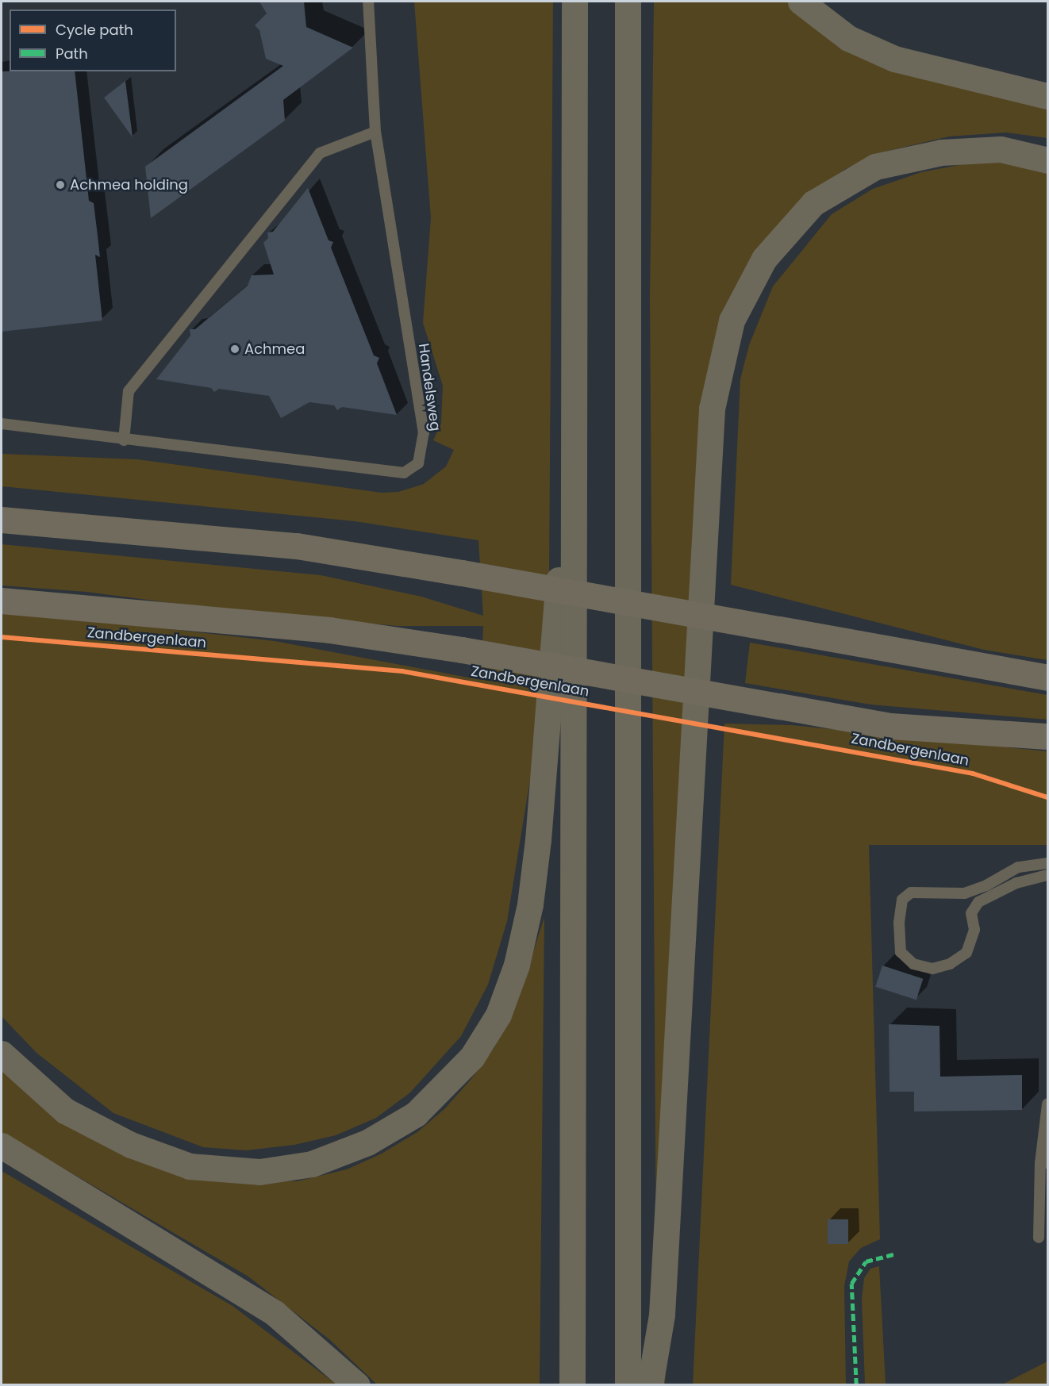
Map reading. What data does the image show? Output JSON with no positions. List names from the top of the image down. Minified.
{"streets":{"main road":["Zandbergenlaan"],"lane":["Handelsweg"]},"places":["Achmea holding","Achmea"],"legend":["Cycle path","Path"]}
